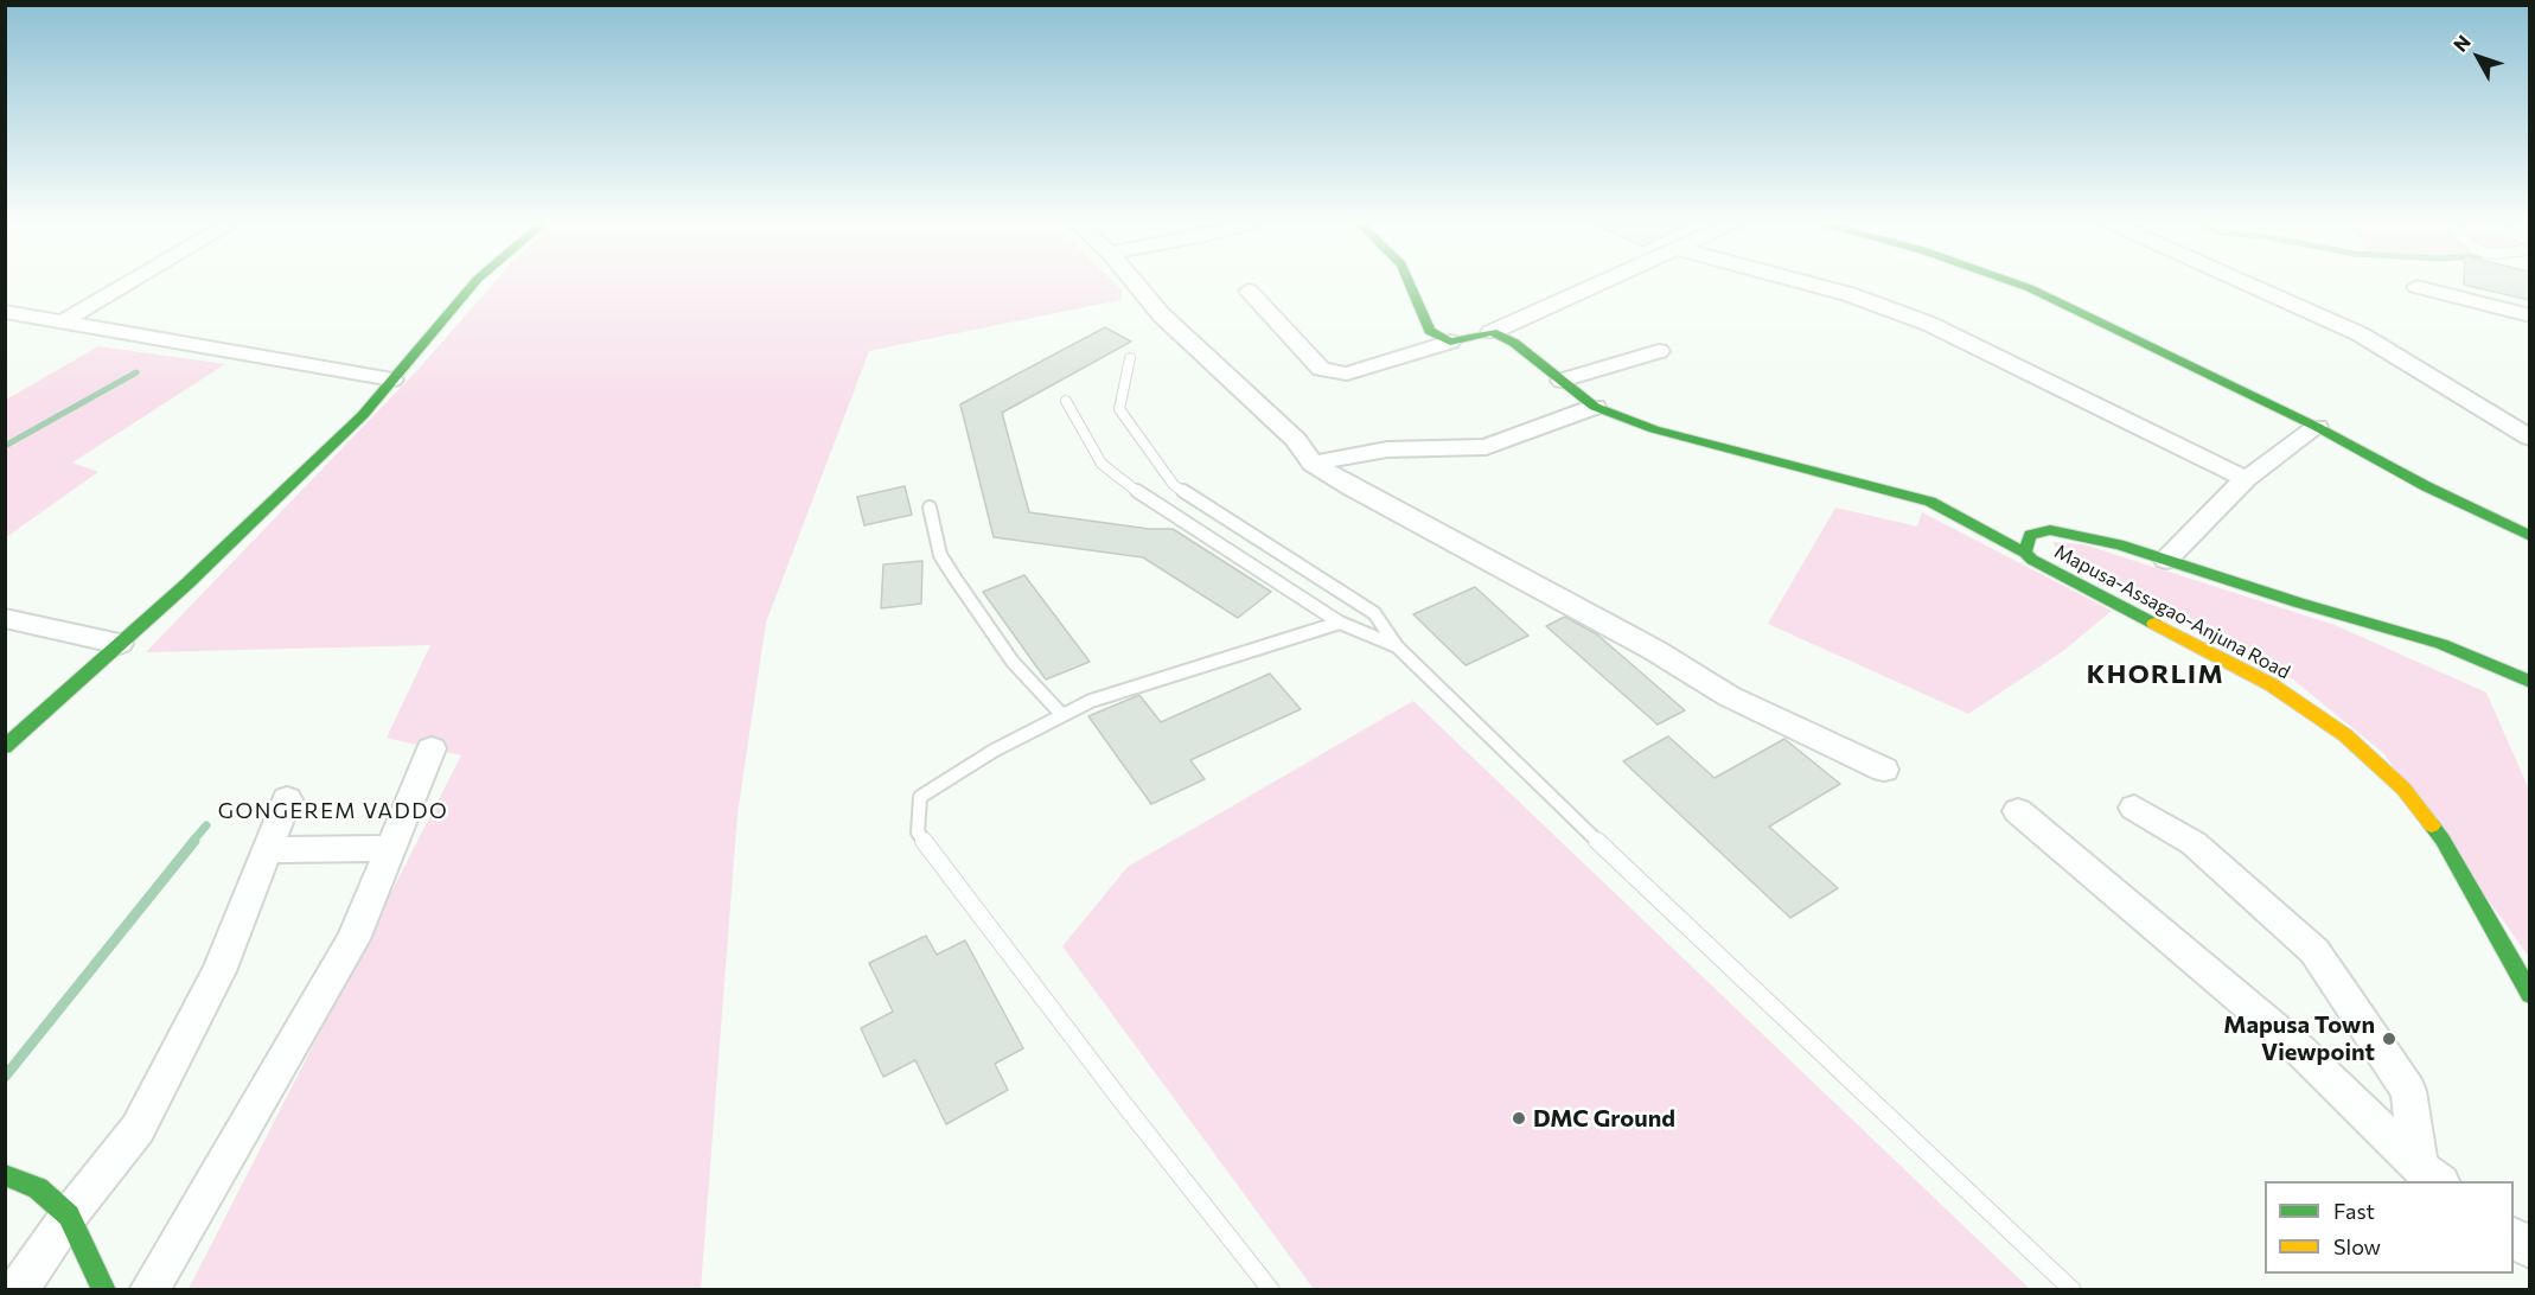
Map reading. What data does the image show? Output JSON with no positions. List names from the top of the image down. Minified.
{"streets":{"street":["Mapusa-Assagao-Anjuna Road"]},"districts":["KHORLIM","GONGEREM VADDO"],"places":["Mapusa Town Viewpoint","DMC Ground"],"legend":["Fast","Slow"],"north":"top left"}
